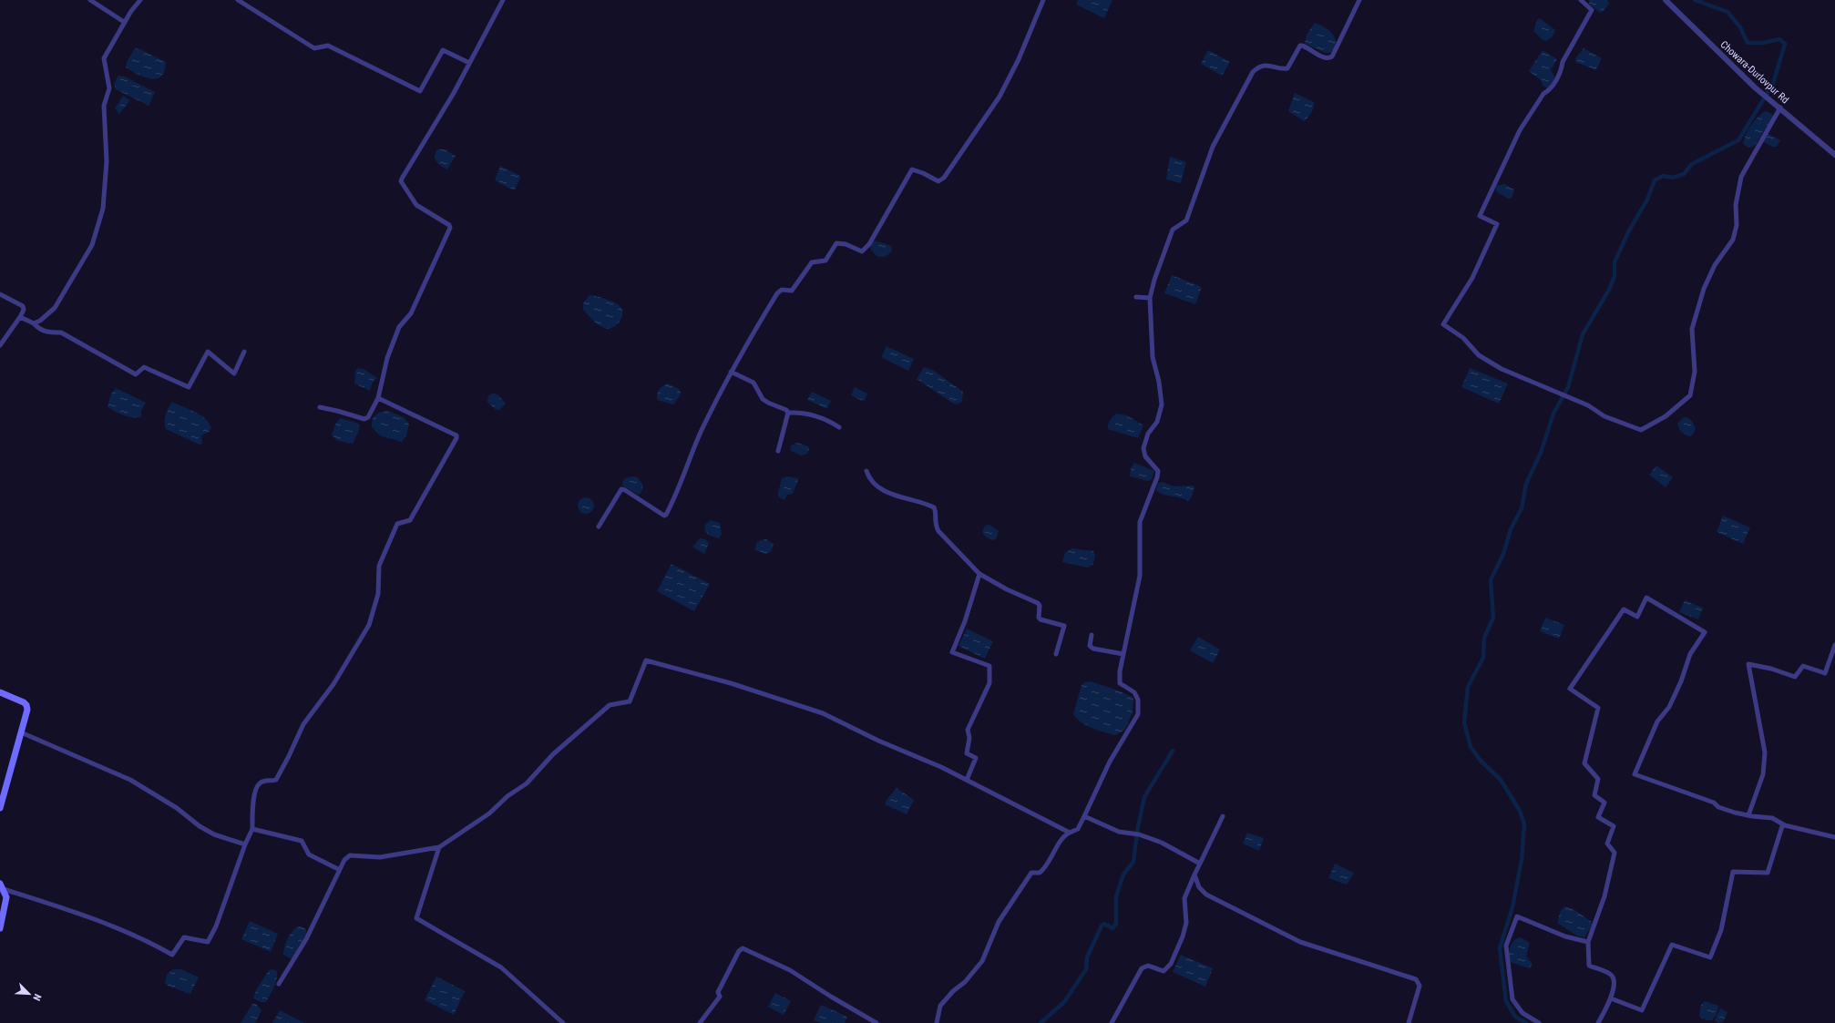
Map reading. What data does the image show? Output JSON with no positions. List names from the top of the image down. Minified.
{"streets":{"street":["Chowara-Durlovpur Rd"]},"north":"bottom right"}
